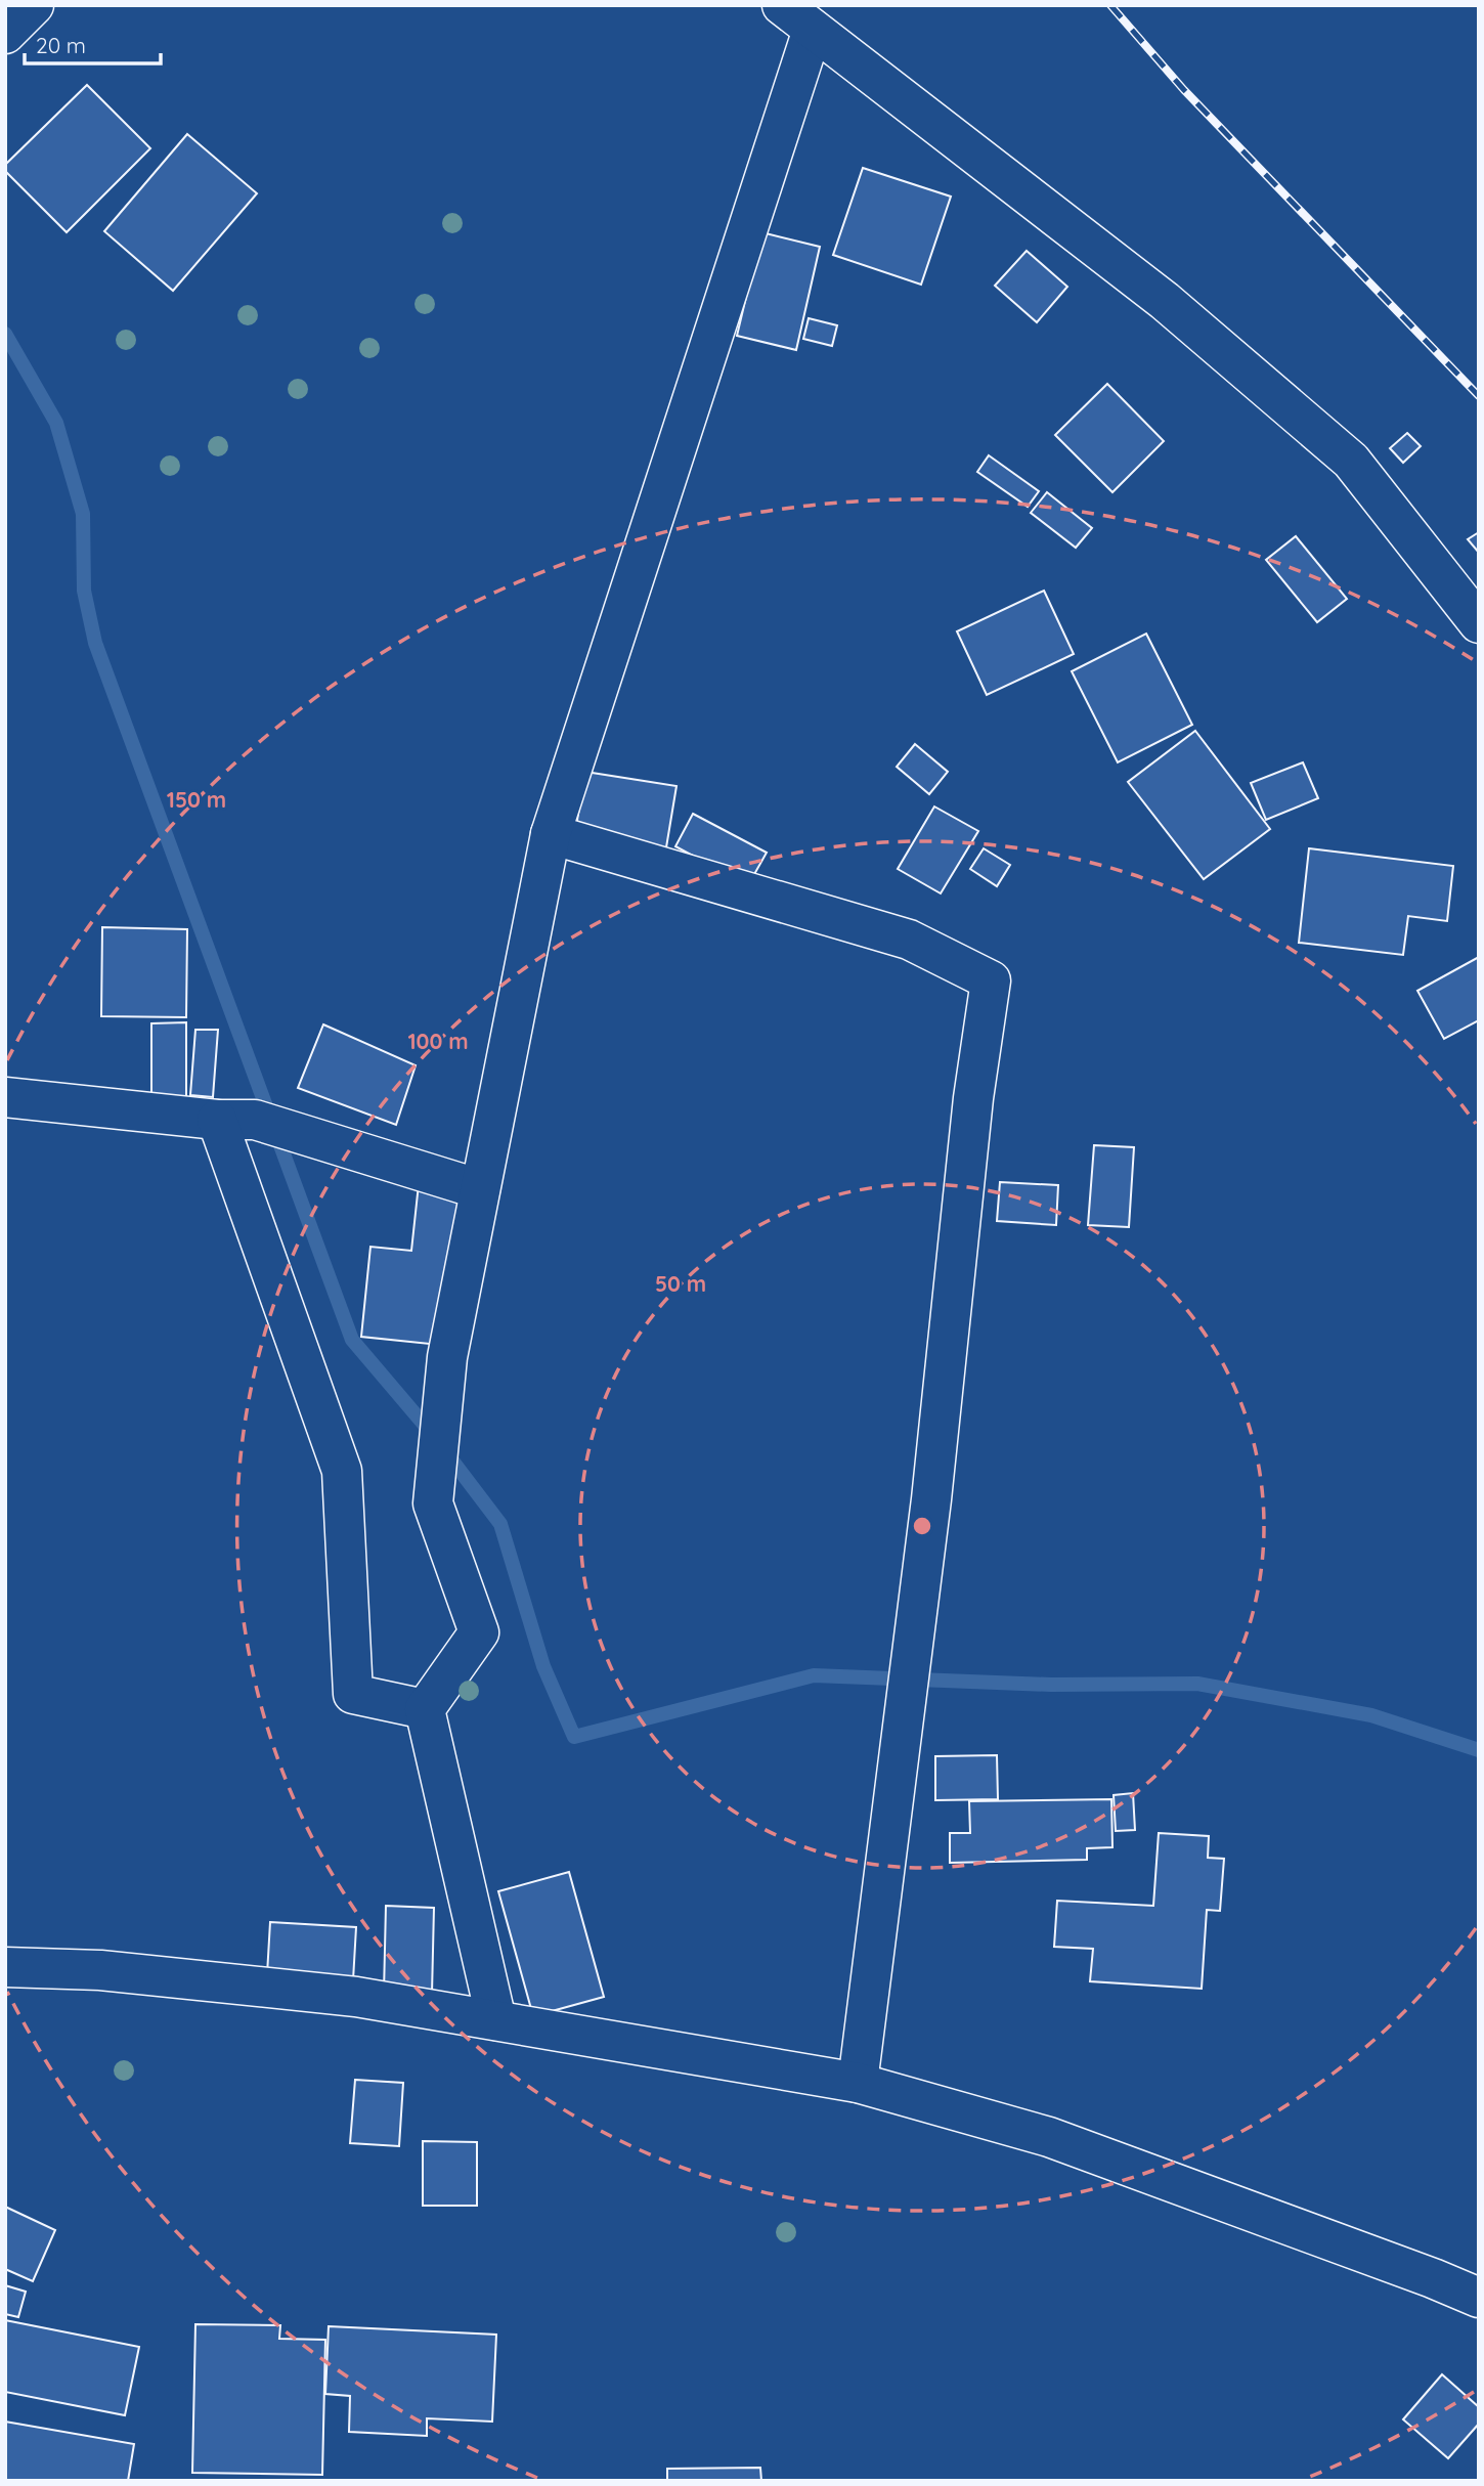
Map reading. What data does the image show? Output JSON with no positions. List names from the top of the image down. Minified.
{"scale_bar":"20 m","rings":["150 m","100 m","50 m"]}
